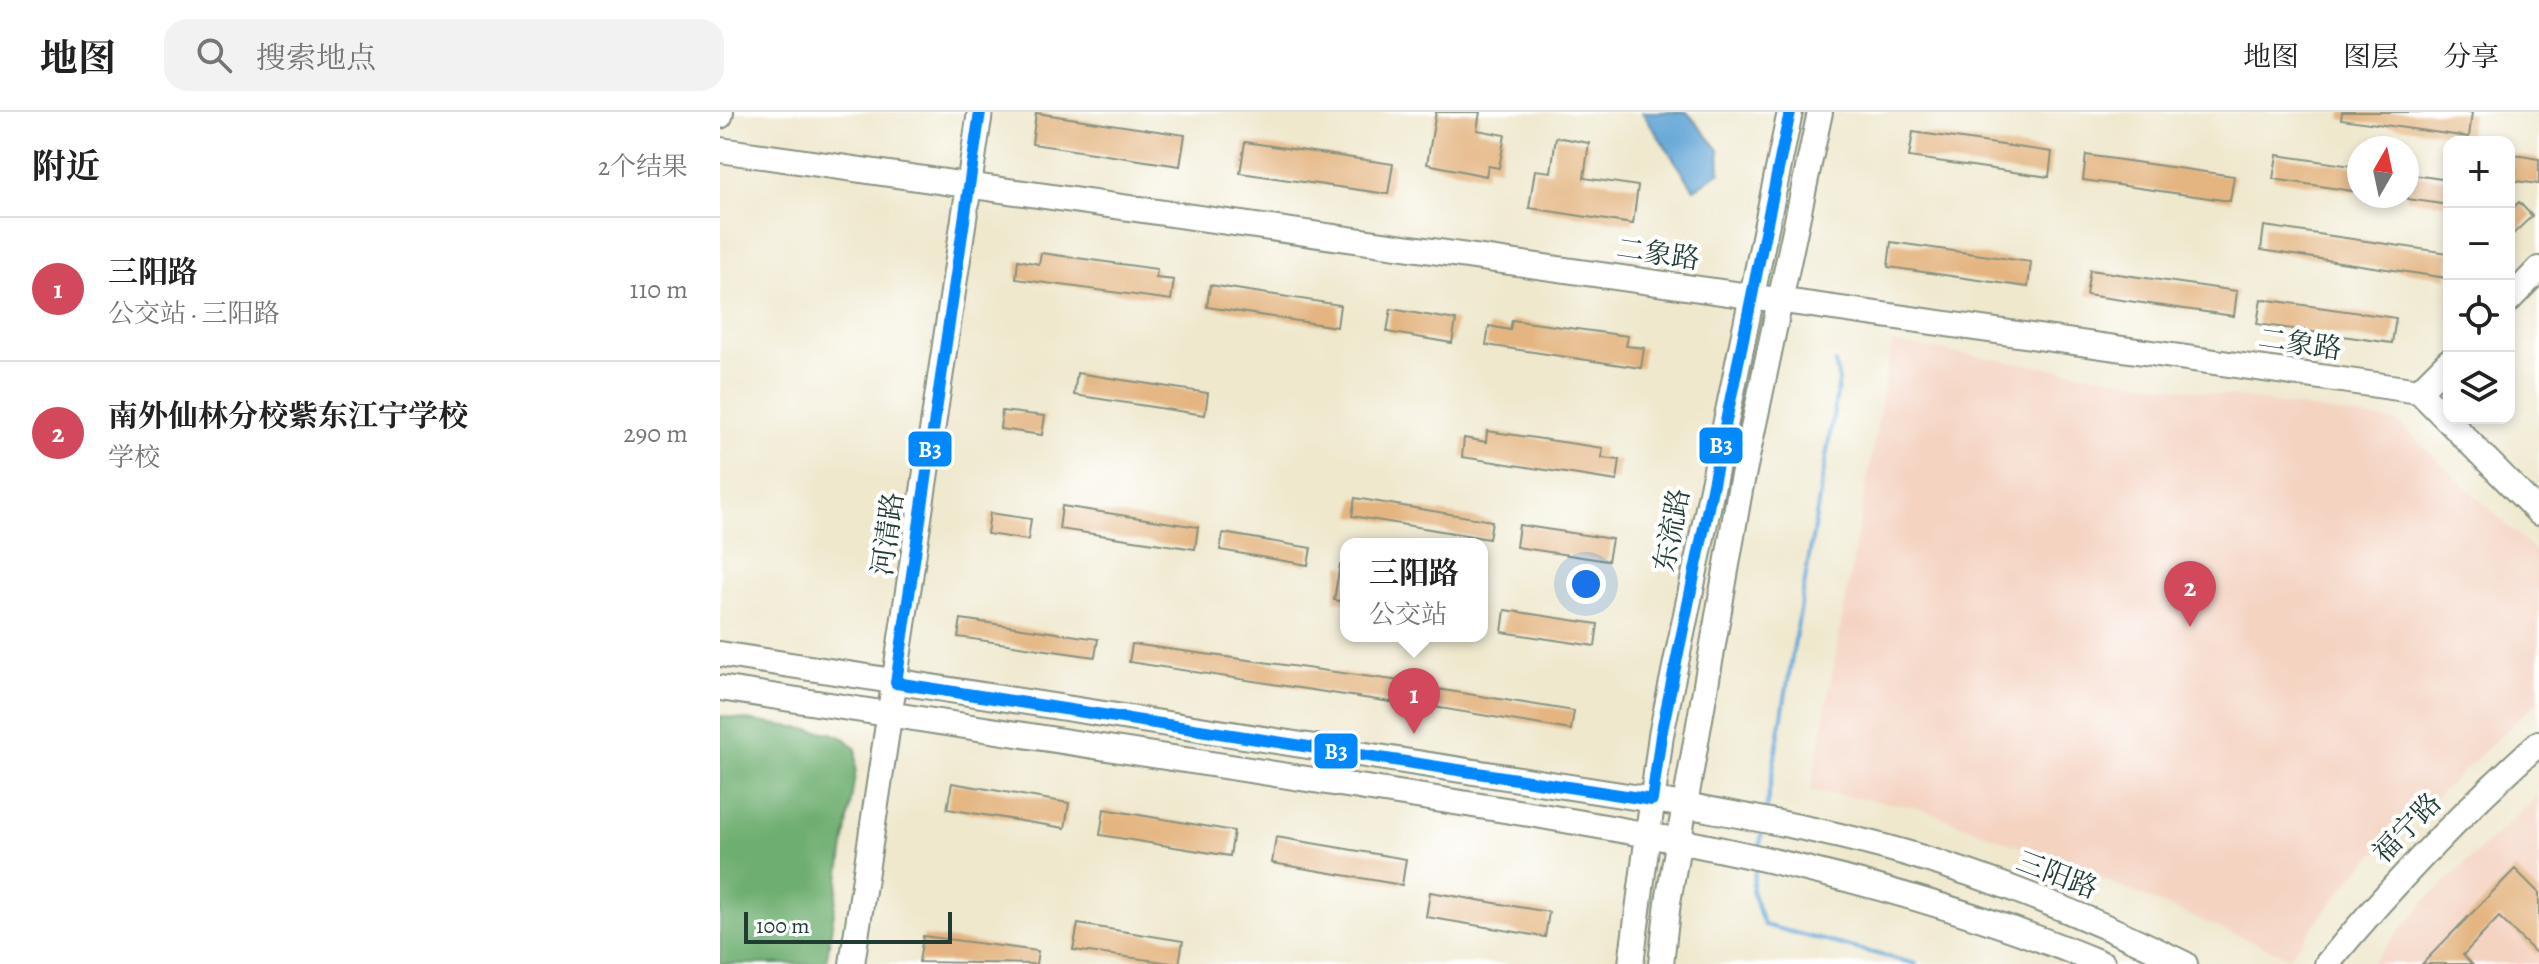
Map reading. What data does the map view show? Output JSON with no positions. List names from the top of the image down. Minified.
{"streets":{"main road":["二象路","东流路","河清路","福宁路","三阳路"]},"crossings":[["二象路","东流路"],["二象路","河清路"],["东流路","三阳路"],["河清路","三阳路"]],"lines":["transit line B3"],"scale_bar":"100 m","north":"top","page":{"header":"地图","search":"搜索地点","nav":["地图","图层","分享"],"heading":["附近","2个结果"],"map_buttons":["+","−"],"list":[{"mark":"1","name":"三阳路","note":"公交站 · 三阳路","value":"110 m"},{"mark":"2","name":"南外仙林分校紫东江宁学校","note":"学校","value":"290 m"}],"popup":["三阳路","公交站"],"pins":["2","1"],"scale":"100 m"}}
